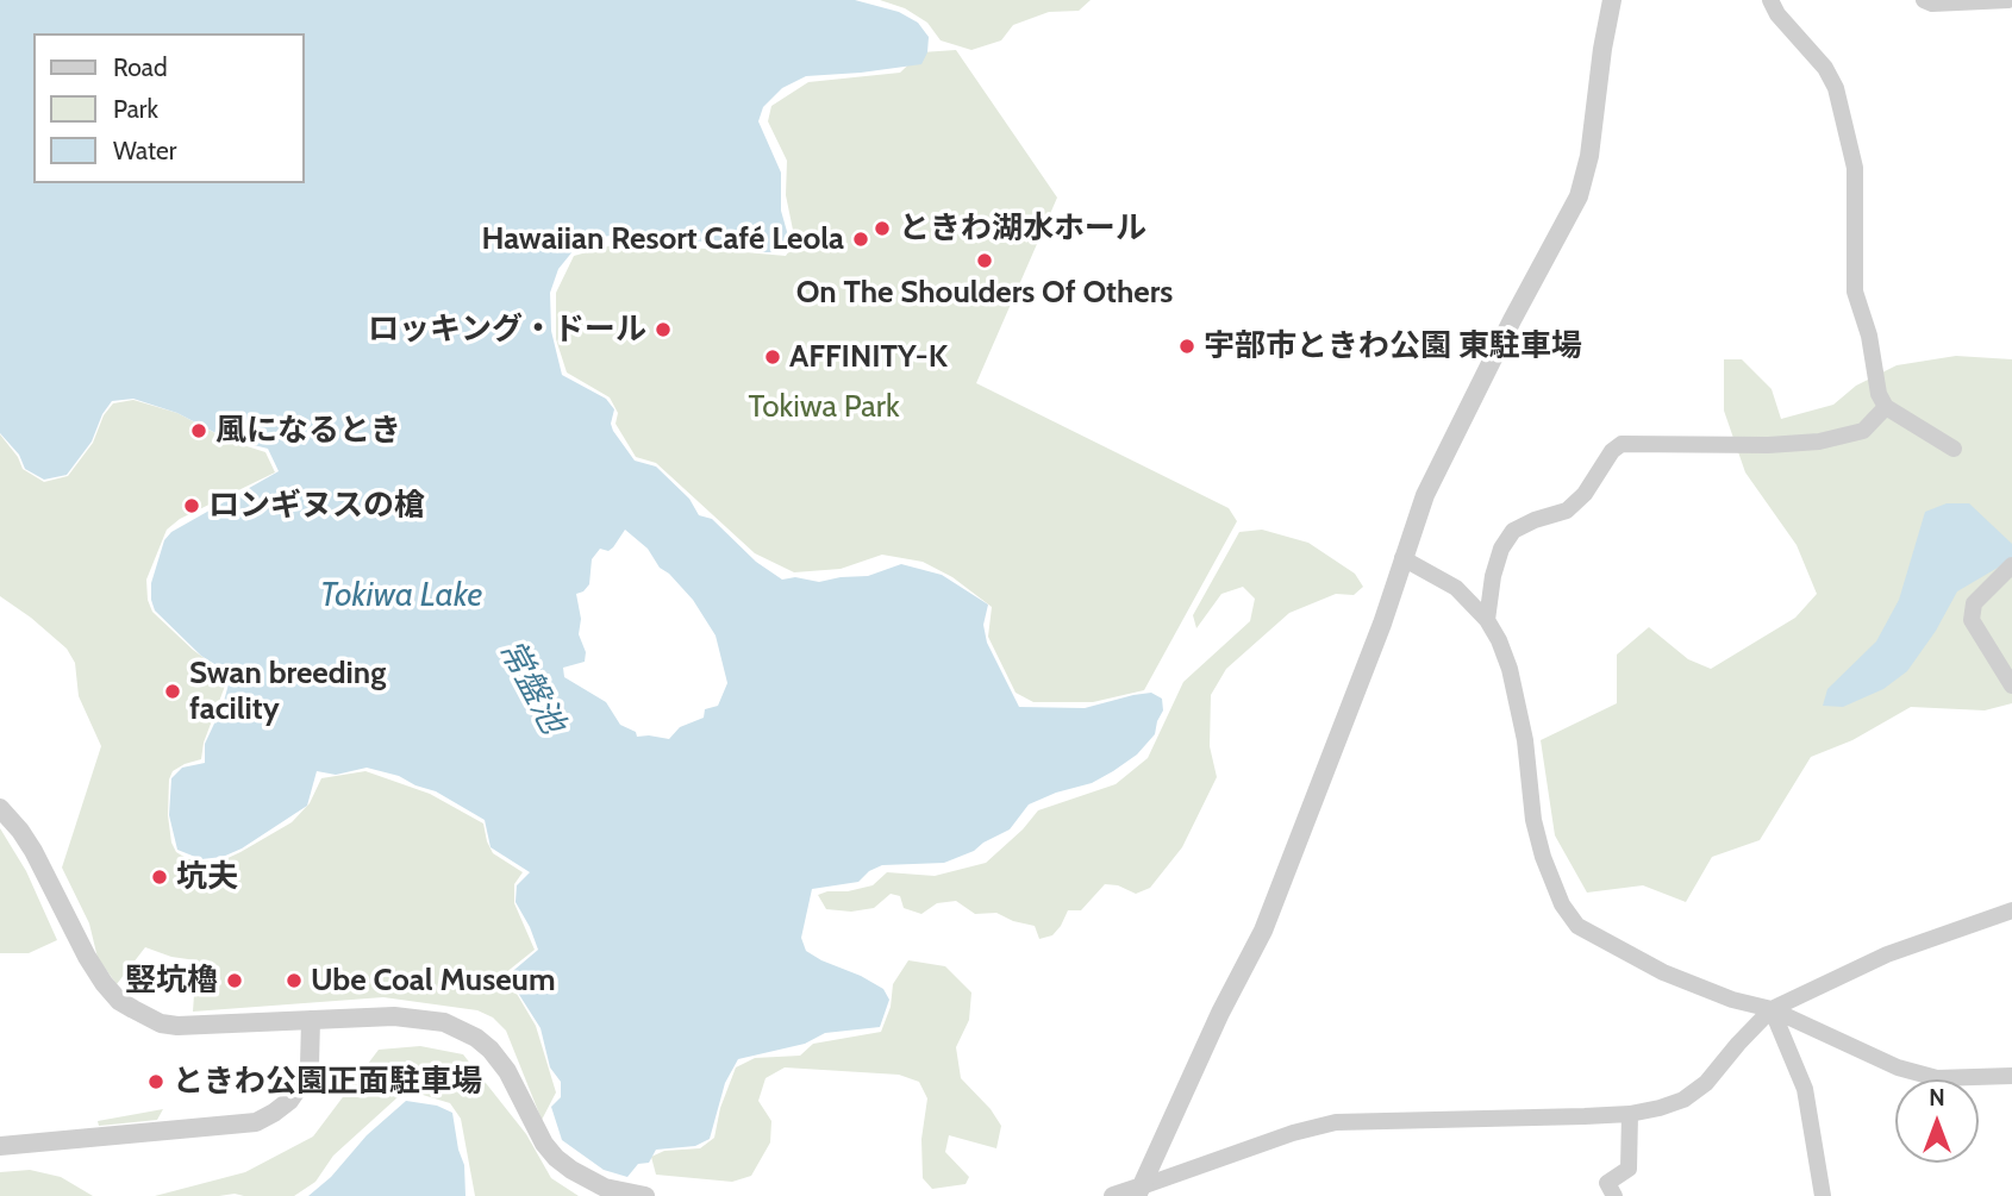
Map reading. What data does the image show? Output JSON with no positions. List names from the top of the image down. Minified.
{"water":["Tokiwa Lake","常盤池"],"parks":["Tokiwa Park"],"places":["ときわ湖水ホール","Hawaiian Resort Café Leola","On The Shoulders Of Others","ロッキング・ドール","宇部市ときわ公園 東駐車場","AFFINITY-K","風になるとき","ロンギヌスの槍","Swan breeding facility","坑夫","竪坑櫓","Ube Coal Museum","ときわ公園正面駐車場"],"legend":["Road","Park","Water"],"north":"top"}
